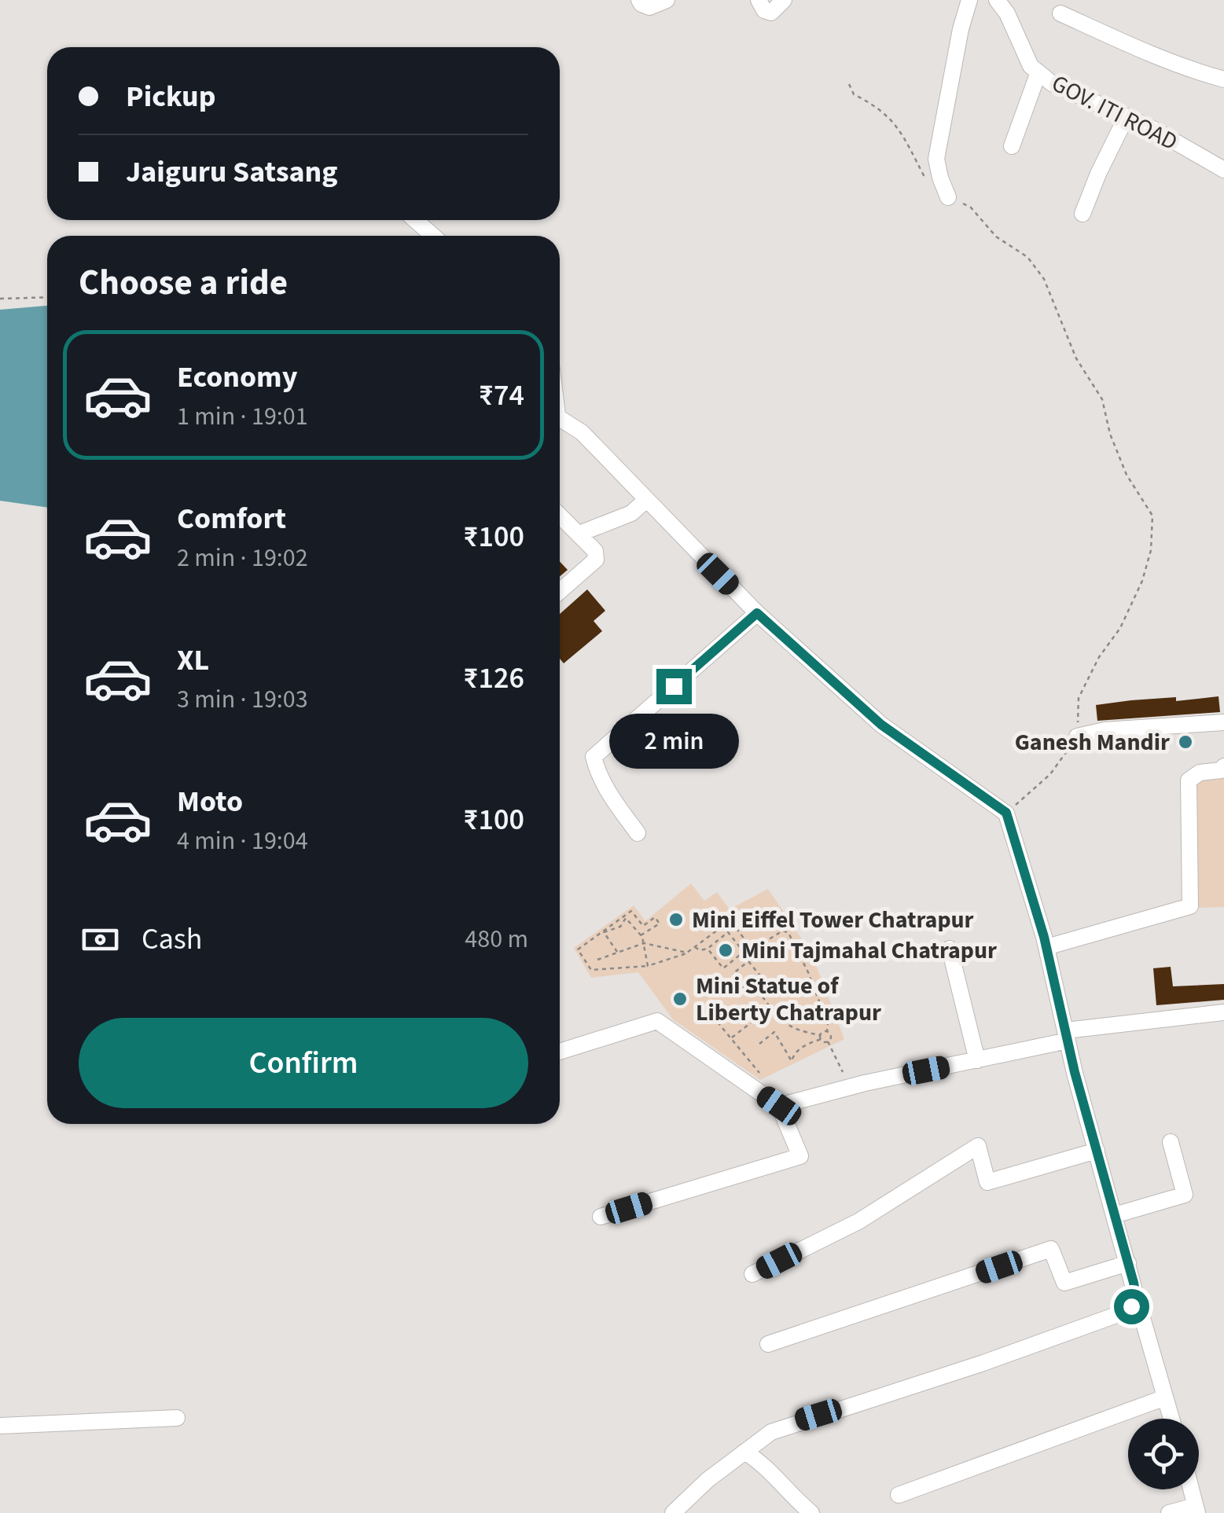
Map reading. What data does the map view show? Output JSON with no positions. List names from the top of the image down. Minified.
{"streets":{"street":["GOV. ITI ROAD"]},"places":["Ganesh Mandir","Mini Eiffel Tower Chatrapur","Mini Tajmahal Chatrapur","Mini Statue of Liberty Chatrapur"],"page":{"banner":["Pickup","Jaiguru Satsang"],"heading":"Choose a ride","list":[{"name":"Economy","note":"1 min · 19:01","value":"₹74"},{"name":"Comfort","note":"2 min · 19:02","value":"₹100"},{"name":"XL","note":"3 min · 19:03","value":"₹126"},{"name":"Moto","note":"4 min · 19:04","value":"₹100"}],"bubble":"2 min","pay":["Cash","480 m"],"buttons":"Confirm"}}
